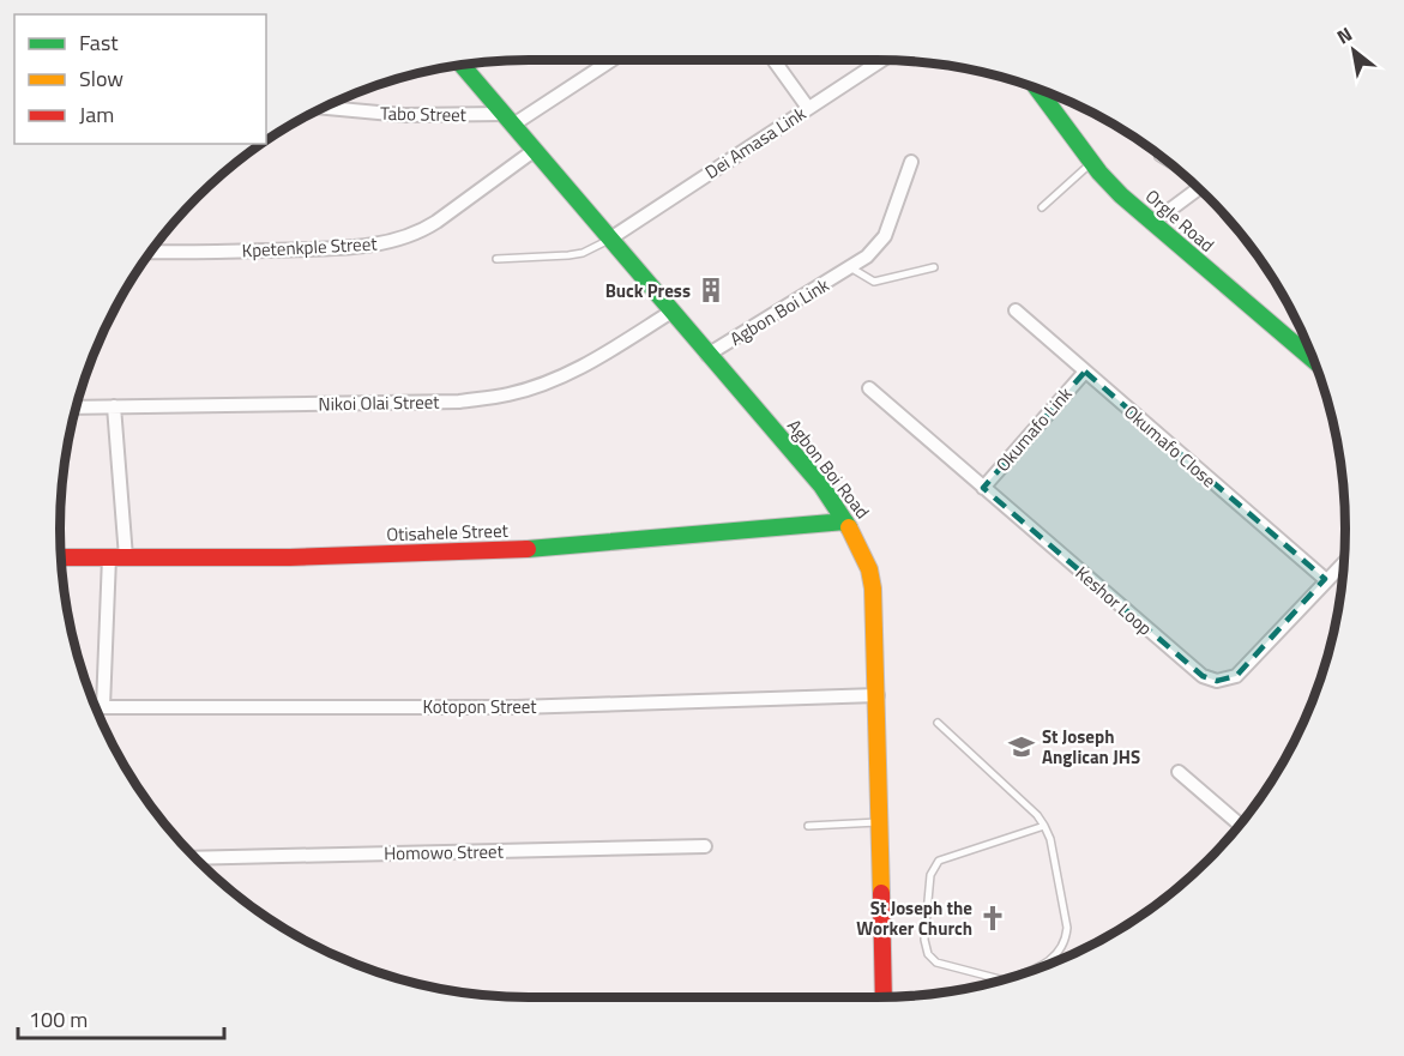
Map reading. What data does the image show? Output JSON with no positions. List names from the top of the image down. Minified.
{"streets":{"street":["Tabo Street","Dei Amasa Link","Orgle Road","Kpetenkple Street","Agbon Boi Link","Nikoi Olai Street","Okumafo Link","Okumafo Close","Agbon Boi Road","Otisahele Street","Keshor Loop","Kotopon Street","Homowo Street"]},"crossings":[["Tabo Street","Agbon Boi Road"],["Dei Amasa Link","Agbon Boi Road"],["Kpetenkple Street","Agbon Boi Road"],["Agbon Boi Link","Agbon Boi Road"],["Nikoi Olai Street","Agbon Boi Road"],["Okumafo Link","Okumafo Close"],["Okumafo Link","Keshor Loop"],["Okumafo Close","Keshor Loop"],["Agbon Boi Road","Otisahele Street"],["Agbon Boi Road","Kotopon Street"]],"places":{"building":["Buck Press"],"school or university":["St Joseph Anglican JHS"],"church":["St Joseph the Worker Church"]},"legend":["Fast","Slow","Jam"],"scale_bar":"100 m","north":"top left"}
